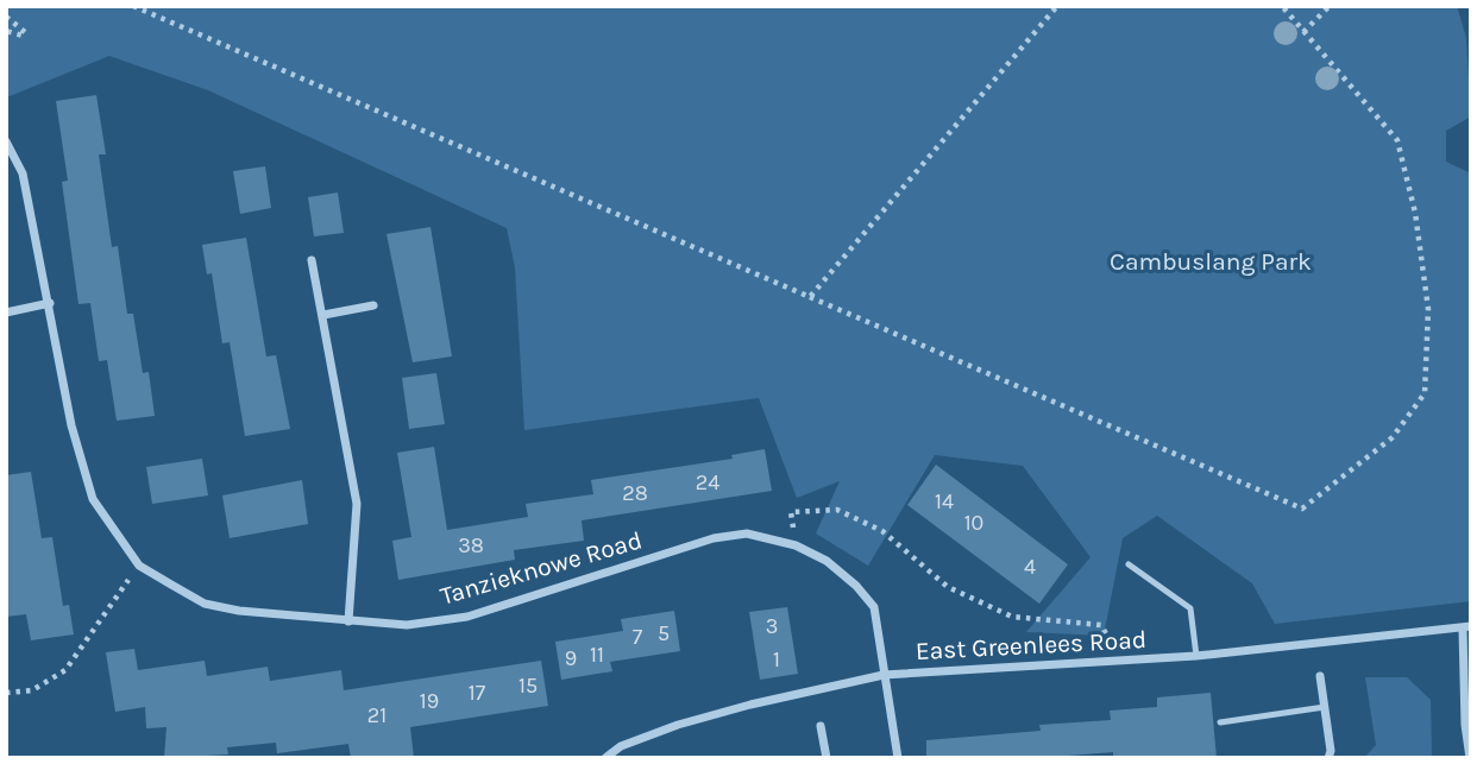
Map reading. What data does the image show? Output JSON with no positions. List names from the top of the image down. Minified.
{"streets":{"street":["Tanzieknowe Road","East Greenlees Road"]},"crossings":[["Tanzieknowe Road","East Greenlees Road"]],"parks":["Cambuslang Park"],"house_numbers":["24","28","14","10","38","4","3","5","7","11","9","1","15","17","19","21"]}
